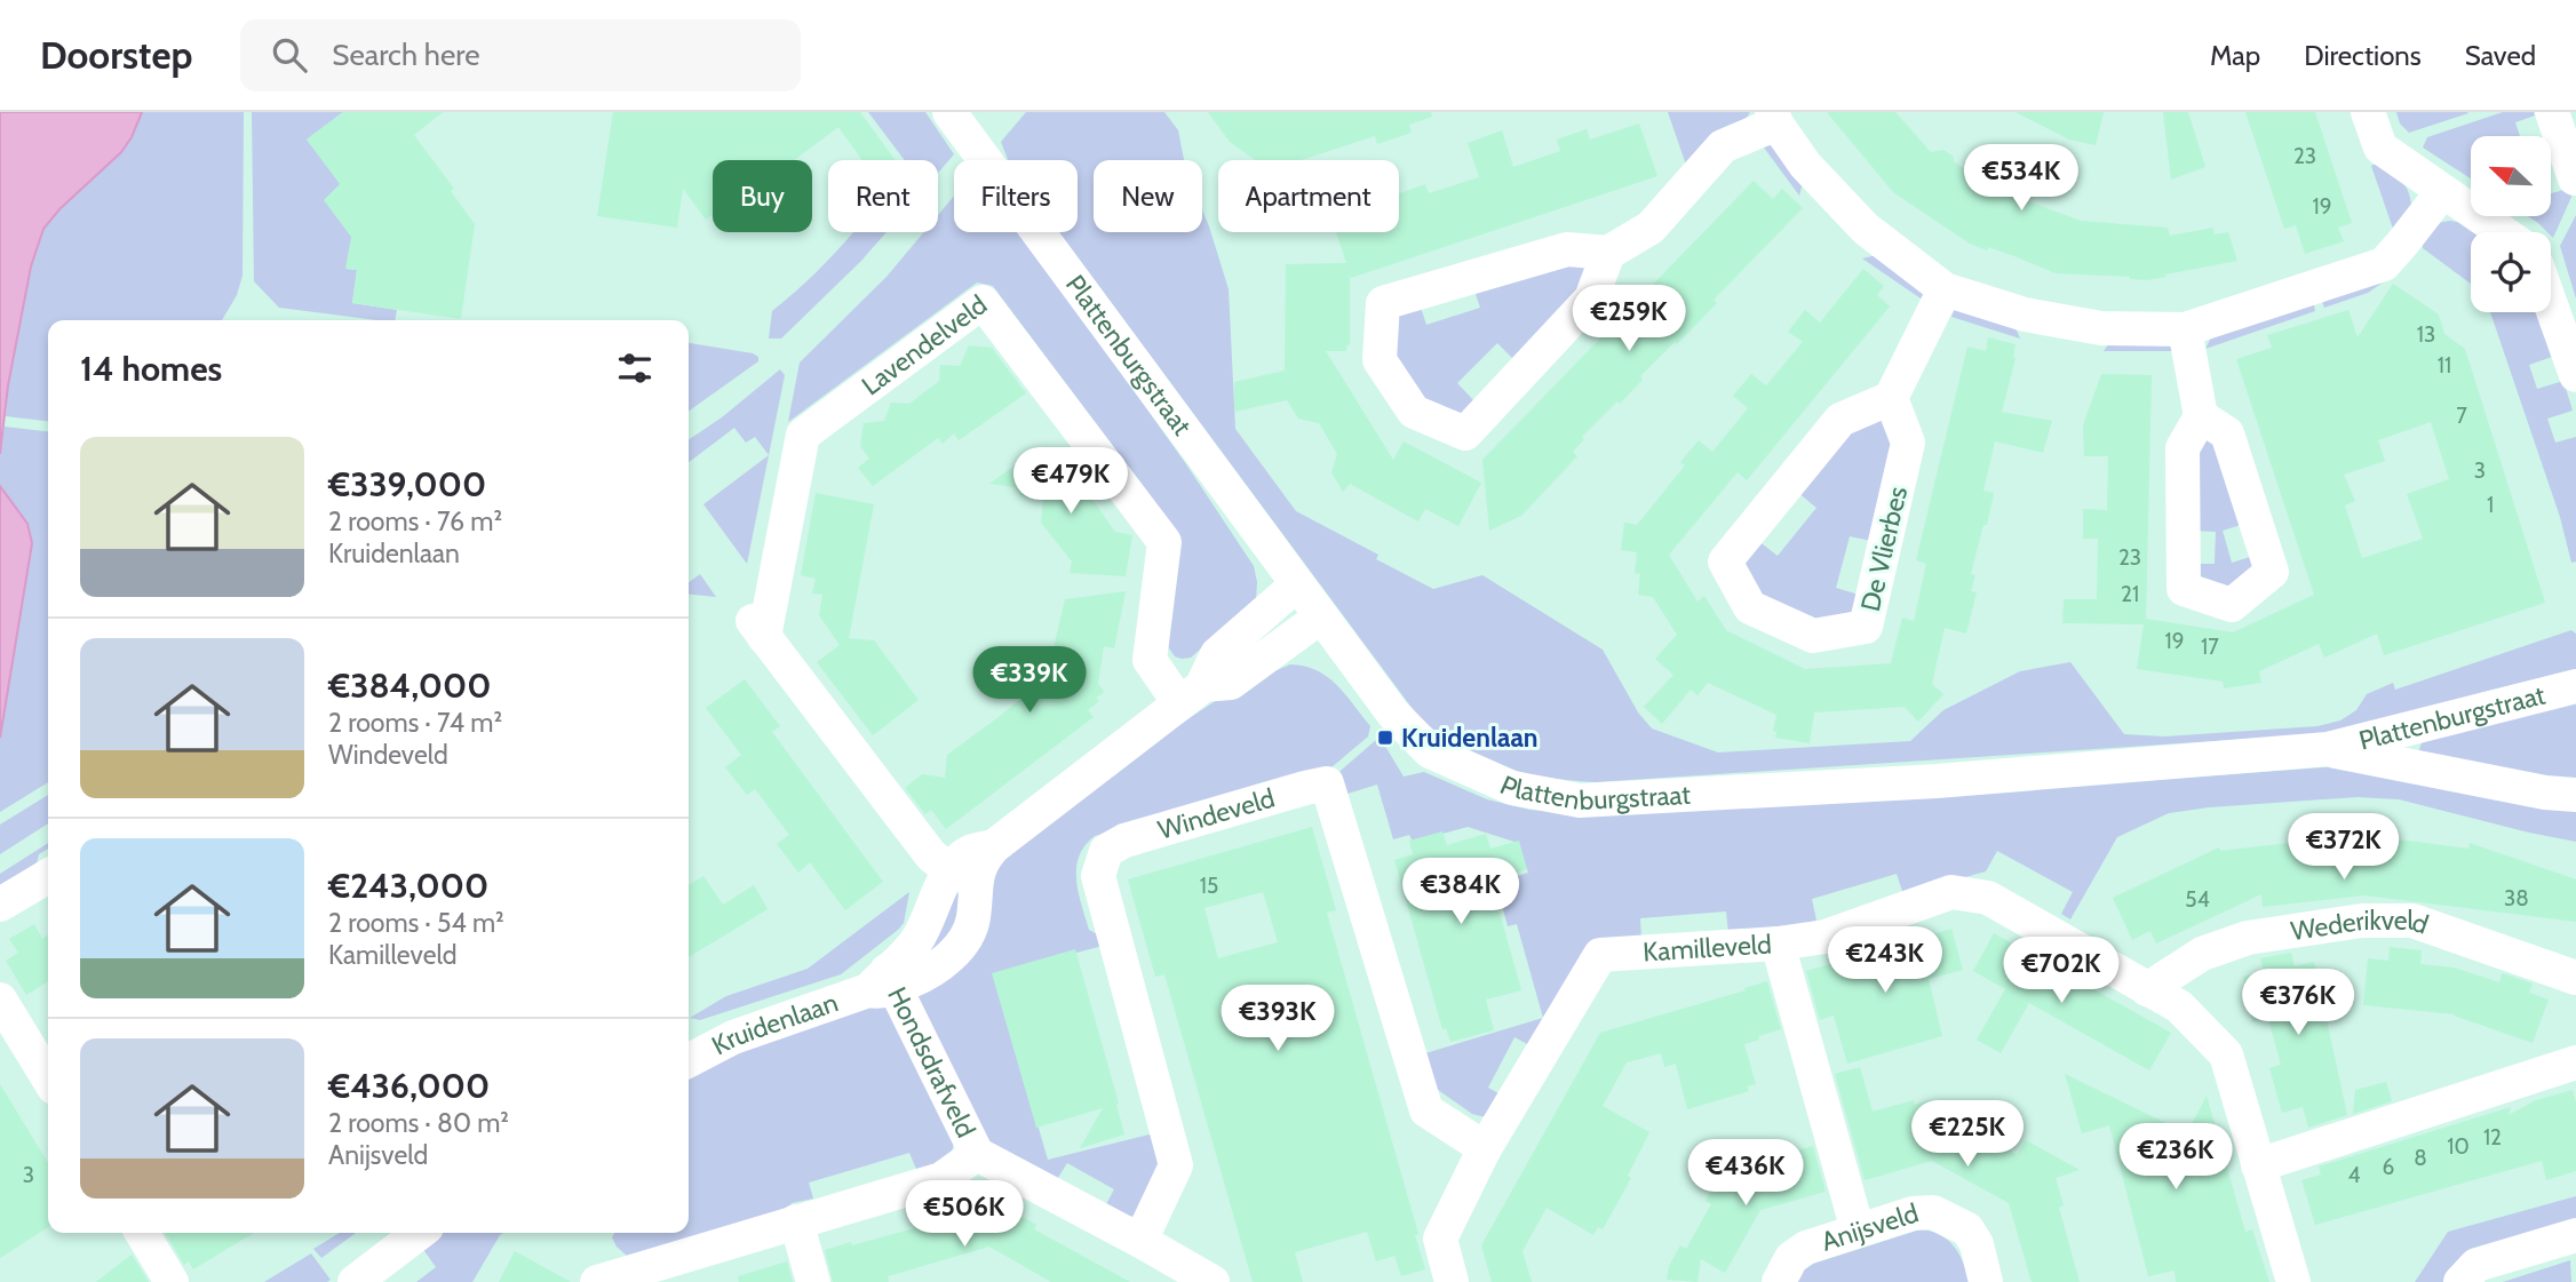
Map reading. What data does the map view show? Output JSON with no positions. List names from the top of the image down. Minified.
{"streets":{"street":["Lavendelveld","Plattenburgstraat","De Vlierbes","Windeveld","Wederikveld","Kamilleveld","Kruidenlaan","Hondsdrafveld","Anijsveld"]},"crossings":[["Lavendelveld","Kruidenlaan"],["Plattenburgstraat","Kruidenlaan"],["Windeveld","Kamilleveld"],["Windeveld","Hondsdrafveld"],["Wederikveld","Kamilleveld"],["Kruidenlaan","Hondsdrafveld"]],"places":{"transit":["Kruidenlaan"]},"house_numbers":["23","19","13","11","7","3","1","23","21","19","17","15","38","54","12","10","8","6","3","4"],"north":"top left","page":{"header":"Doorstep","search":"Search here","nav":["Map","Directions","Saved"],"price":["€534K","€259K","€479K","€339K","€372K","€384K","€243K","€702K","€376K","€393K","€225K","€236K","€436K","€506K"],"chip":["Buy","Rent","Filters","New","Apartment"],"heading":"14 homes","list":[{"name":"€339,000","note":"2 rooms · 76 m² · Kruidenlaan"},{"name":"€384,000","note":"2 rooms · 74 m² · Windeveld"},{"name":"€243,000","note":"2 rooms · 54 m² · Kamilleveld"},{"name":"€436,000","note":"2 rooms · 80 m² · Anijsveld"}]}}
